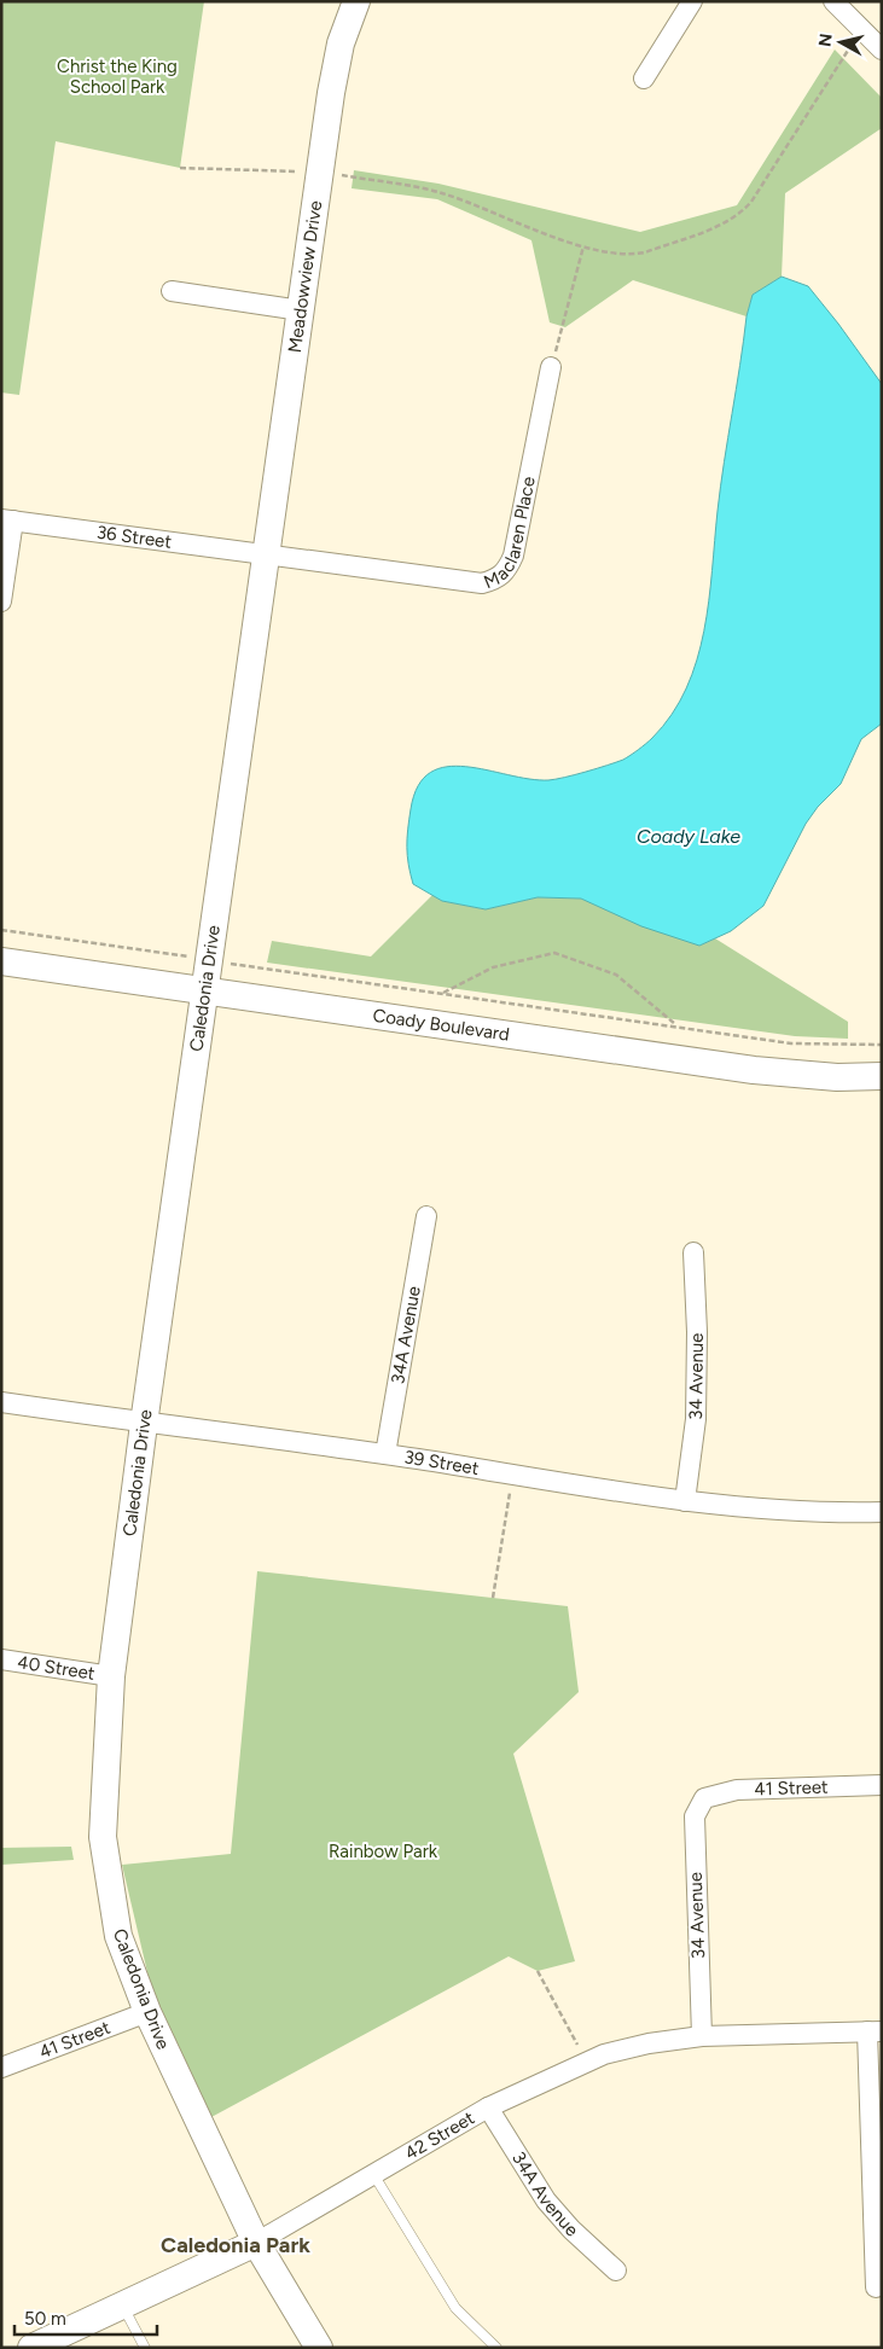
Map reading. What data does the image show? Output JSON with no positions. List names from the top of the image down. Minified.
{"streets":{"street":["Meadowview Drive","Maclaren Place","36 Street","Caledonia Drive","Coady Boulevard","34A Avenue","34 Avenue","39 Street","40 Street","41 Street","42 Street"]},"crossings":[["Meadowview Drive","Maclaren Place"],["Meadowview Drive","36 Street"],["Meadowview Drive","Caledonia Drive"],["Maclaren Place","36 Street"],["Maclaren Place","Caledonia Drive"],["36 Street","Caledonia Drive"],["Caledonia Drive","Coady Boulevard"],["Caledonia Drive","39 Street"],["Caledonia Drive","40 Street"],["Caledonia Drive","41 Street"],["Caledonia Drive","42 Street"],["34A Avenue","39 Street"],["34A Avenue","42 Street"],["34 Avenue","39 Street"],["34 Avenue","41 Street"],["34 Avenue","42 Street"]],"districts":["Caledonia Park"],"water":["Coady Lake"],"parks":["Christ the King School Park","Rainbow Park"],"scale_bar":"50 m","north":"left"}
